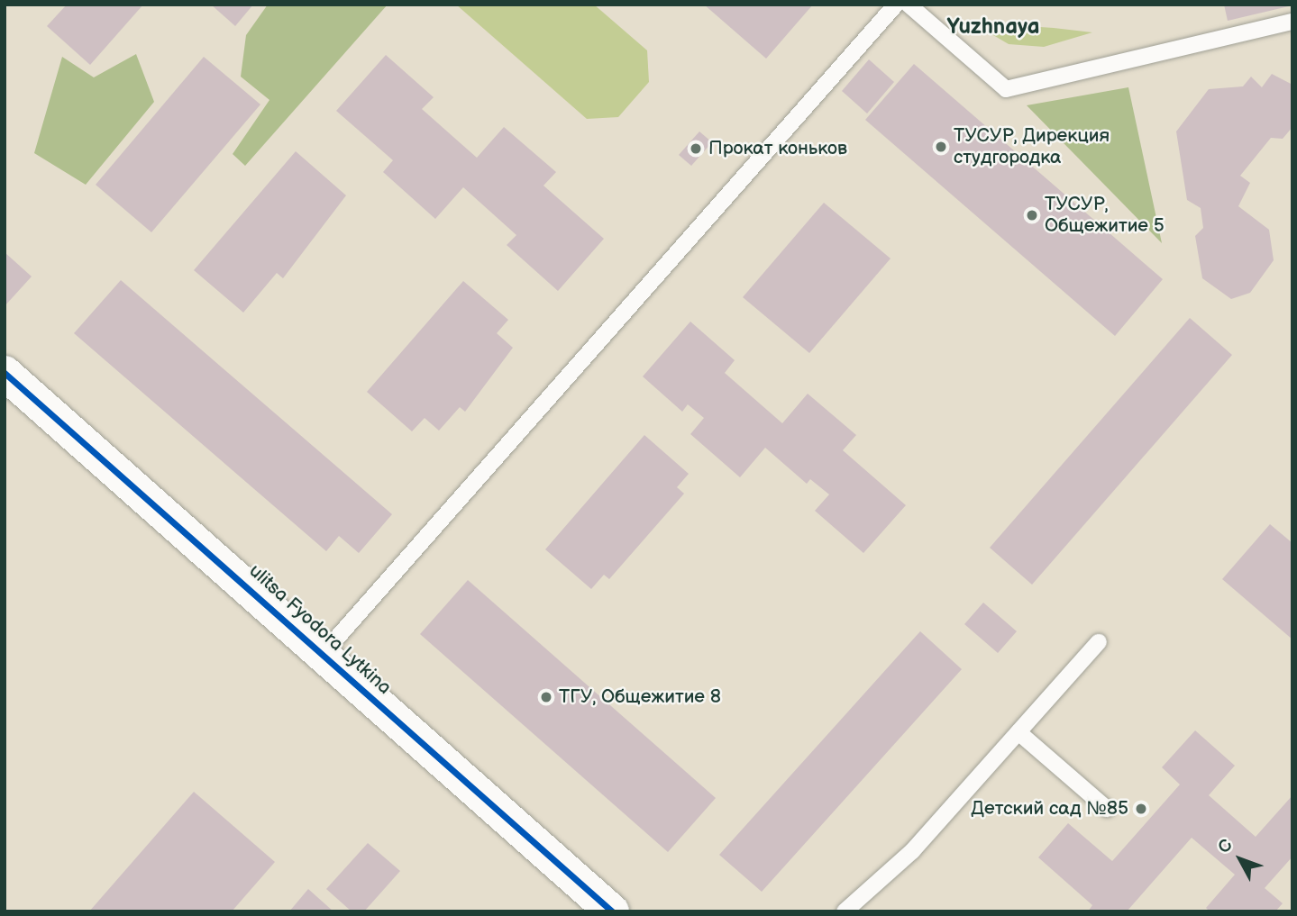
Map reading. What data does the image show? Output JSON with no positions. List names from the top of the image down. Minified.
{"streets":{"street":["ulitsa Fyodora Lytkina"]},"districts":["Yuzhnaya"],"places":["ТУСУР, Дирекция студгородка","Прокат коньков","ТУСУР, Общежитие 5","ТГУ, Общежитие 8","Детский сад №85"],"north":"top left"}
